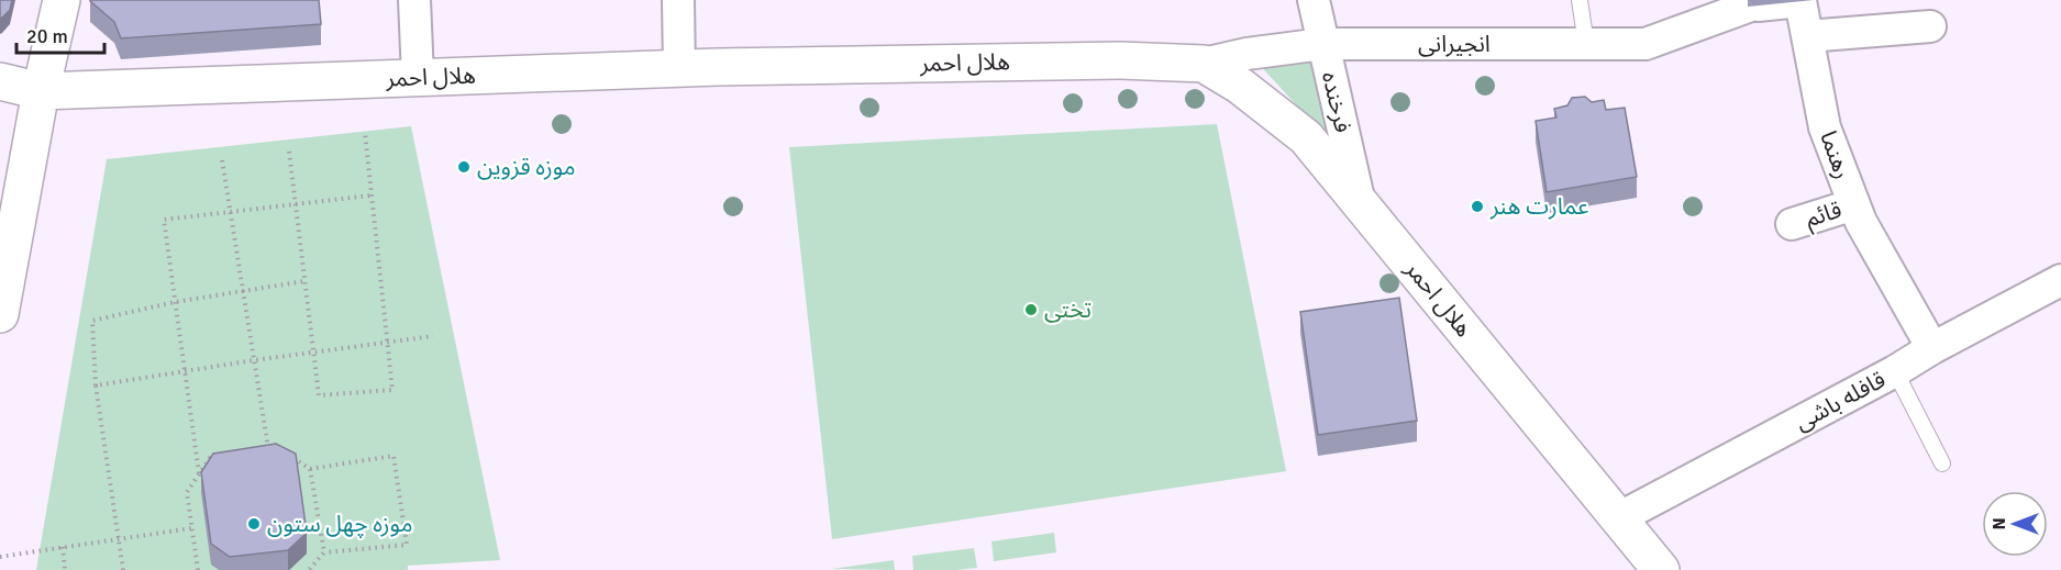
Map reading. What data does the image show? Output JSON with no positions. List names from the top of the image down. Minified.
{"streets":{"main road":["هلال احمر"],"street":["انجیرانی","فرخنده","رهنما","قائم","قافله باشی"]},"crossings":[["انجیرانی","هلال احمر"],["انجیرانی","فرخنده"],["انجیرانی","رهنما"],["هلال احمر","فرخنده"],["هلال احمر","قافله باشی"],["رهنما","قائم"],["رهنما","قافله باشی"]],"places":["موزه قزوین","عمارت هنر","تختی","موزه چهل ستون"],"scale_bar":"20 m","north":"left"}
